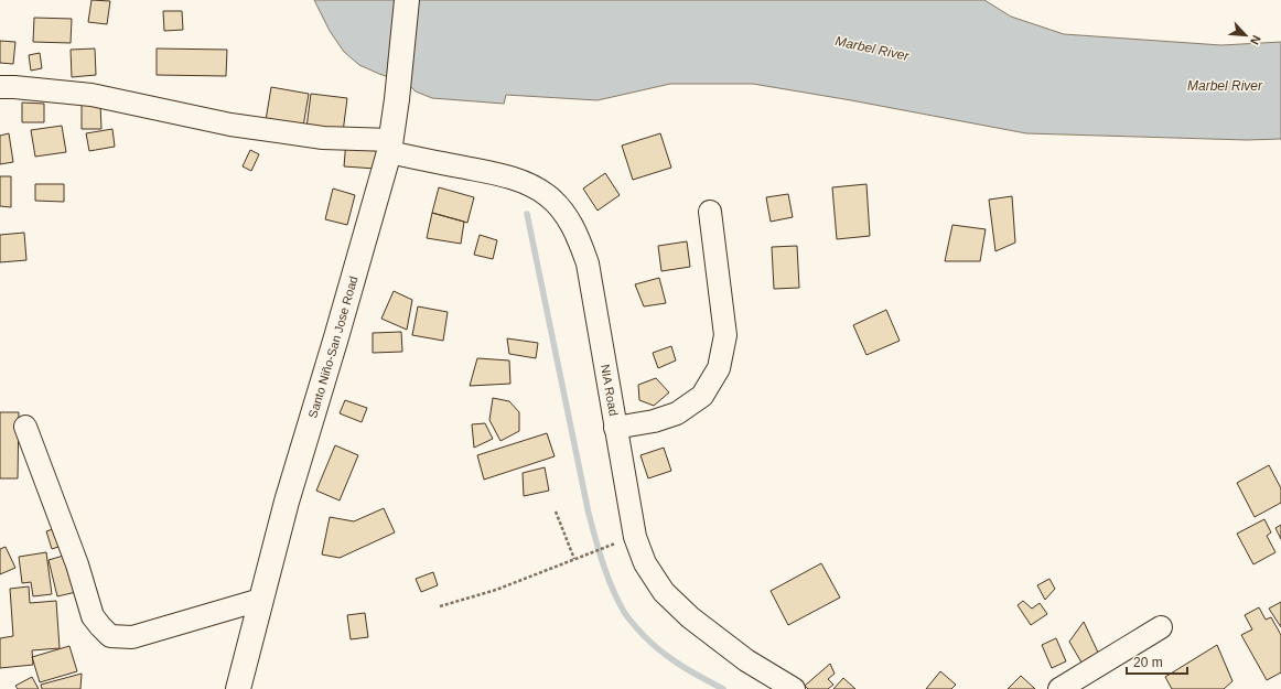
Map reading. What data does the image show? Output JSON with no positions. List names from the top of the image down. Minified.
{"streets":{"main road":["Santo Niño-San Jose Road"],"street":["NIA Road"]},"crossings":[["Santo Niño-San Jose Road","NIA Road"]],"water":["Marbel River"],"scale_bar":"20 m","north":"bottom right"}
